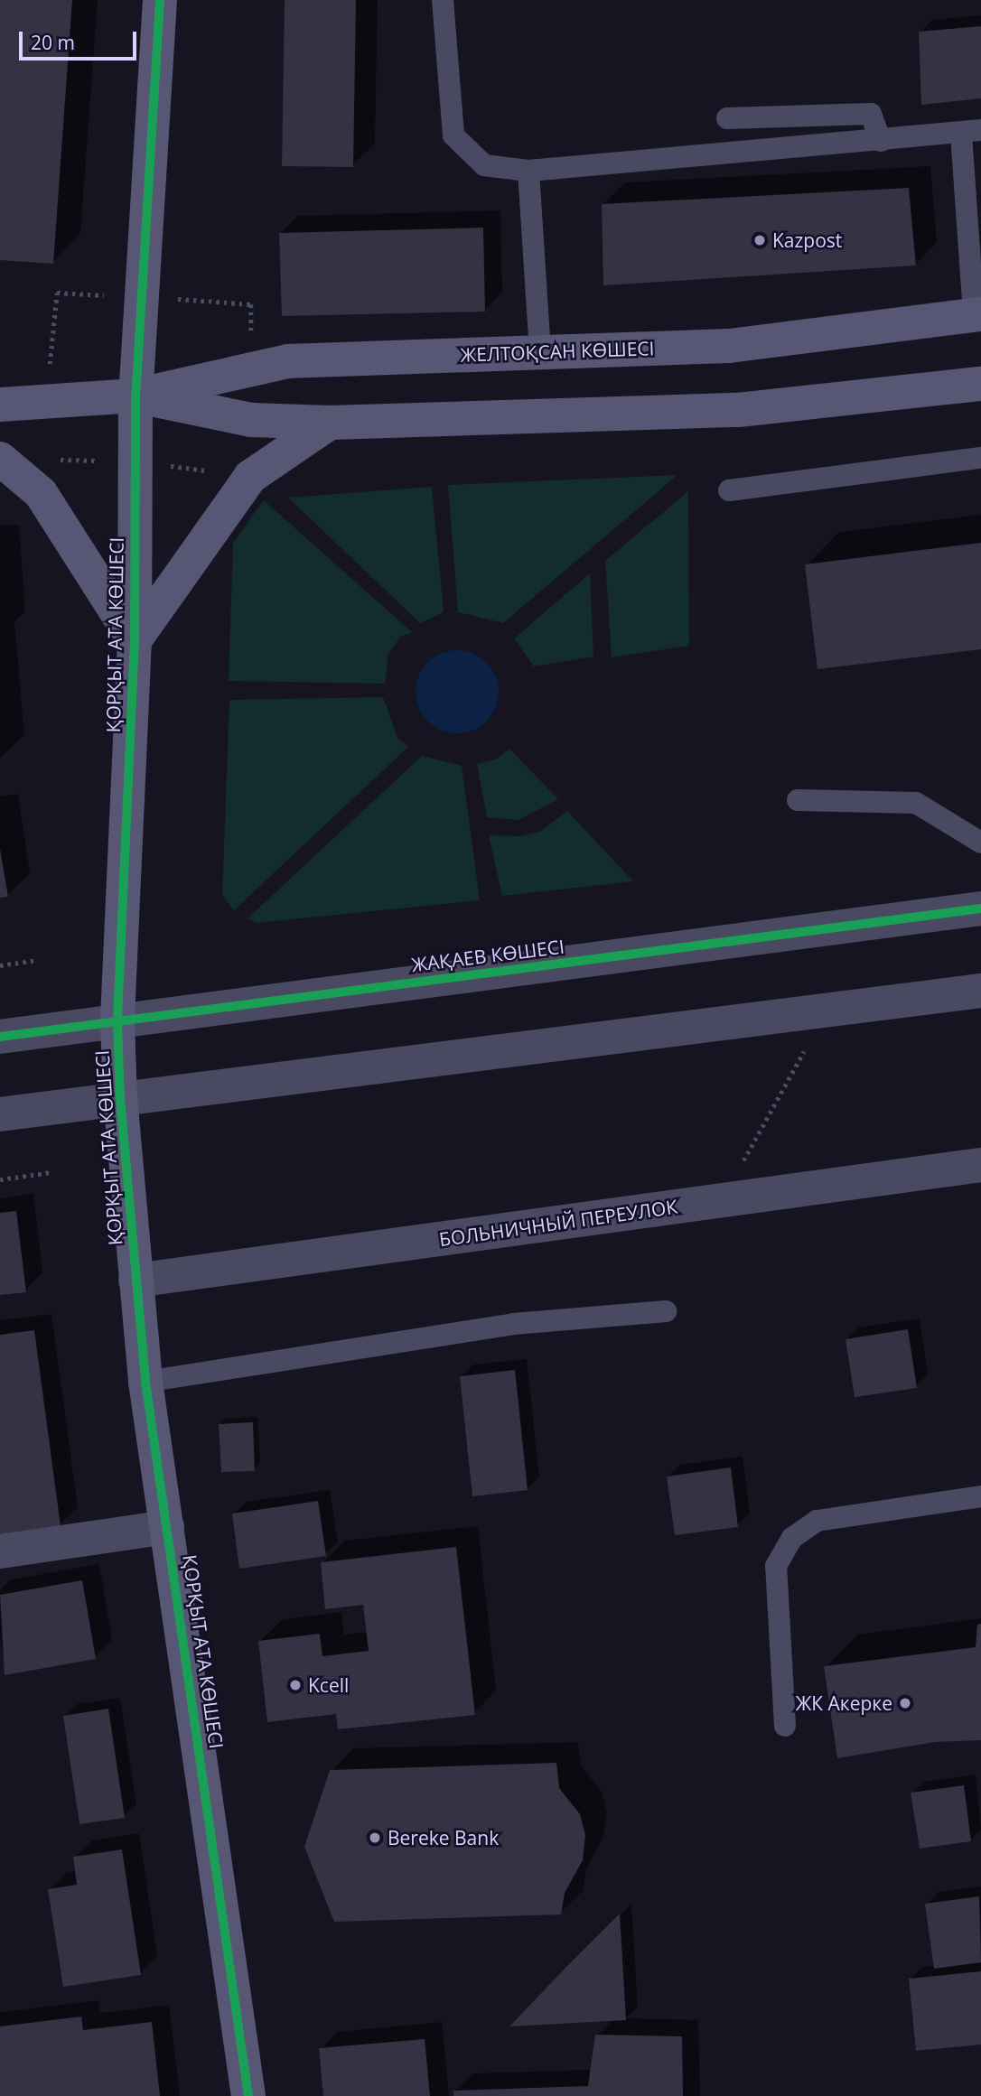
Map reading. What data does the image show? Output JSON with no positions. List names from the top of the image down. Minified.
{"streets":{"street":["ЖЕЛТОҚСАН КӨШЕСІ","ҚОРҚЫТ АТА КӨШЕСІ","ЖАҚАЕВ КӨШЕСІ","БОЛЬНИЧНЫЙ ПЕРЕУЛОК"]},"crossings":[["ЖЕЛТОҚСАН КӨШЕСІ","ҚОРҚЫТ АТА КӨШЕСІ"],["ҚОРҚЫТ АТА КӨШЕСІ","ЖАҚАЕВ КӨШЕСІ"],["ҚОРҚЫТ АТА КӨШЕСІ","БОЛЬНИЧНЫЙ ПЕРЕУЛОК"]],"places":["Kazpost","Kcell","ЖК Акерке","Bereke Bank"],"scale_bar":"20 m"}
